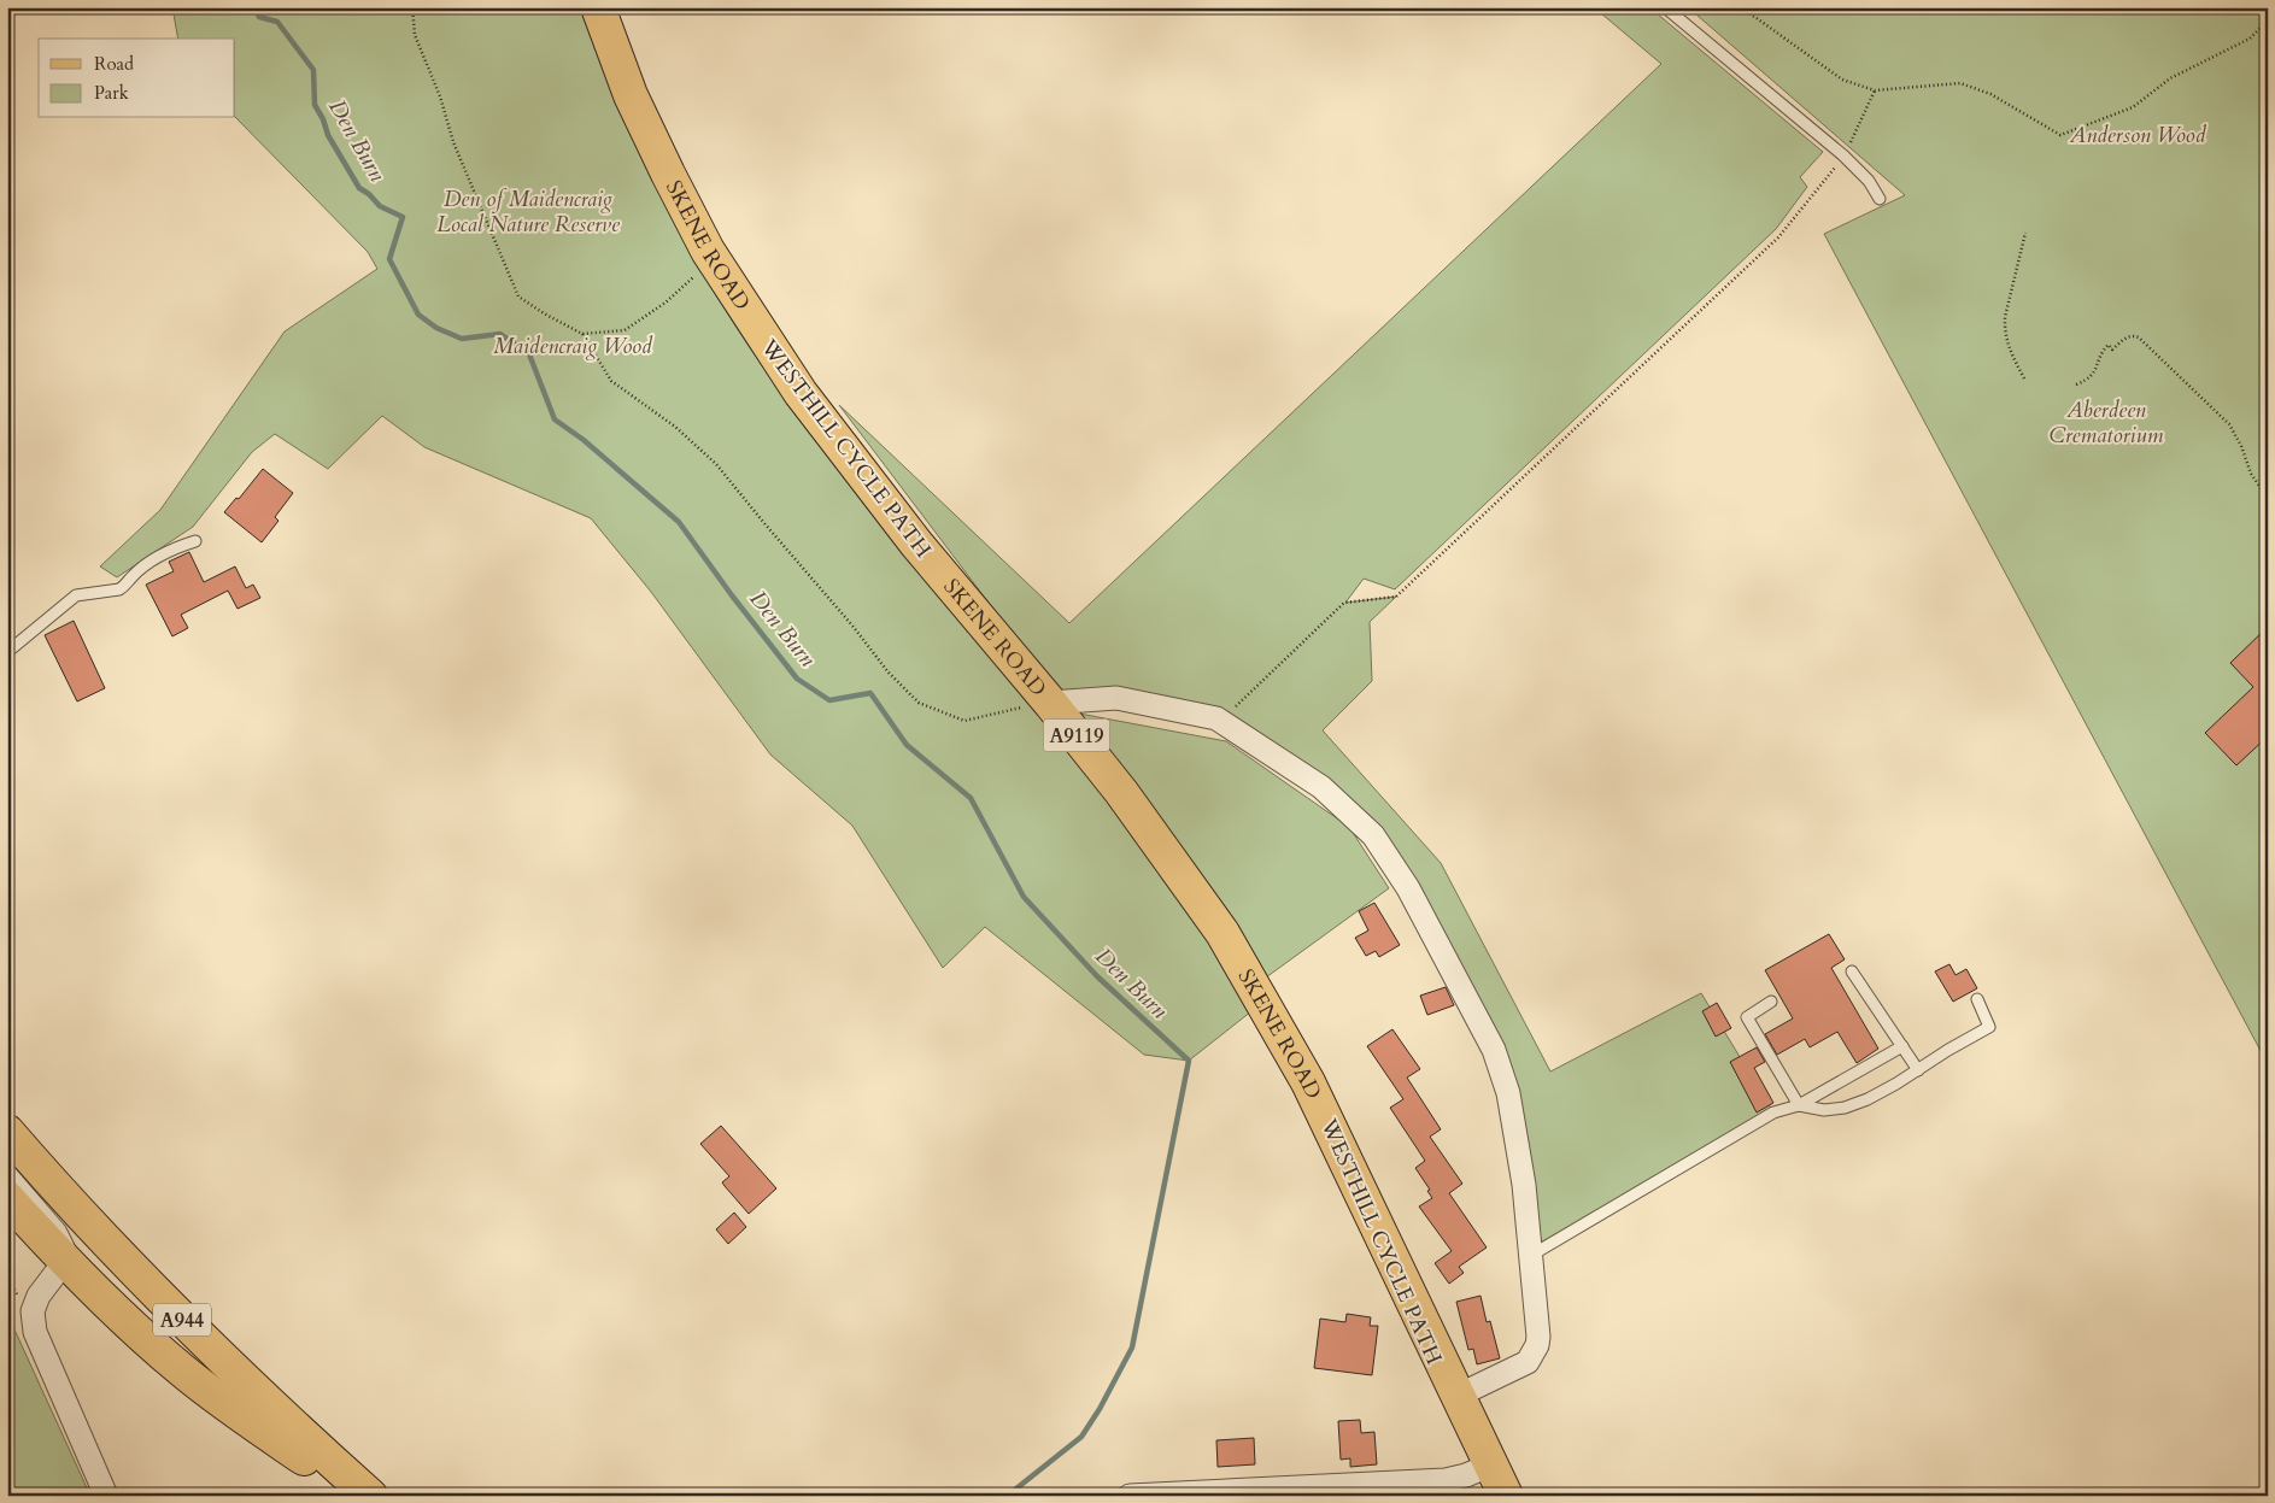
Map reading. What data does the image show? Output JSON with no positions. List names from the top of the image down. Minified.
{"streets":{"main road":["SKENE ROAD","A9119","A944"]},"water":["Den Burn"],"parks":["Anderson Wood","Den of Maidencraig Local Nature Reserve","Maidencraig Wood","Aberdeen Crematorium"],"legend":["Road","Park"]}
